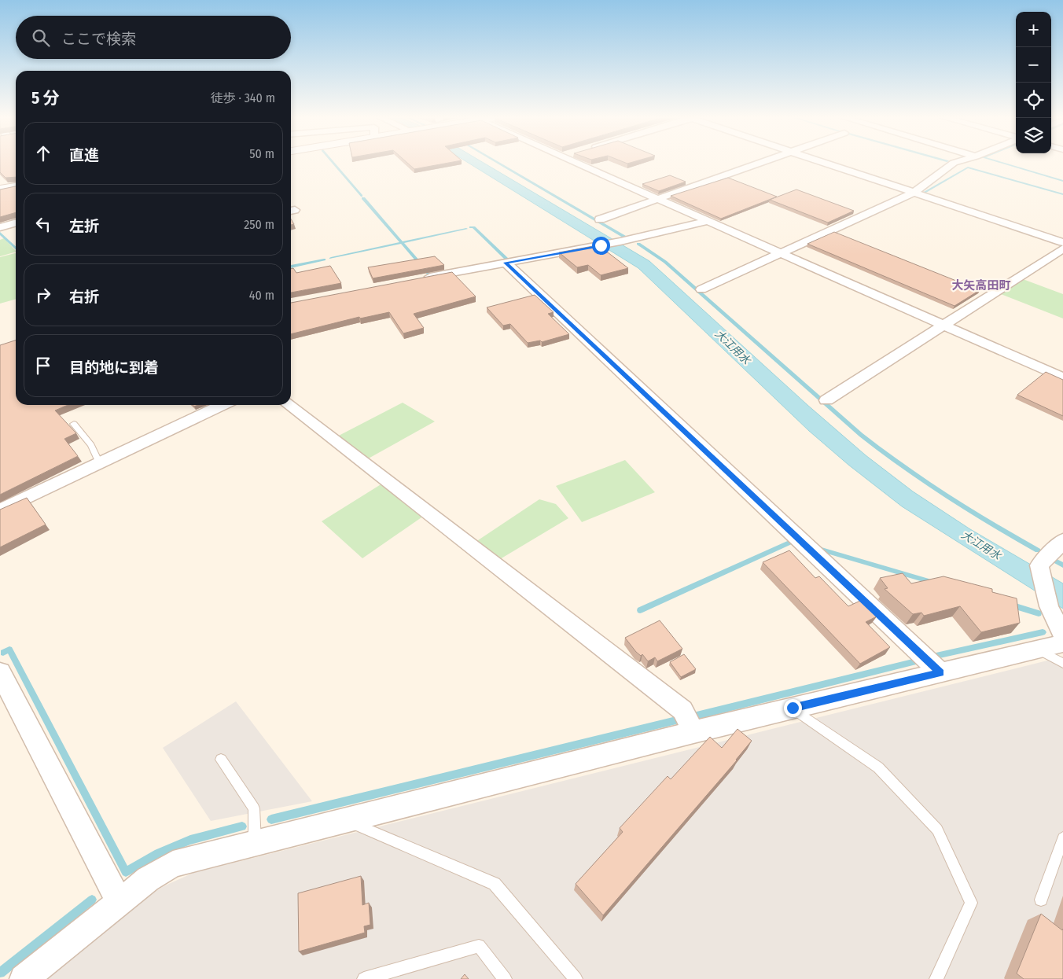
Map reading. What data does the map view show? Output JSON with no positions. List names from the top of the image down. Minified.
{"districts":["大矢高田町"],"water":["大江用水"],"page":{"map_buttons":["+","−"],"search":"ここで検索","heading":["5 分","徒歩 · 340 m"],"list":[["直進","50 m"],["左折","250 m"],["右折","40 m"],"目的地に到着"]}}
